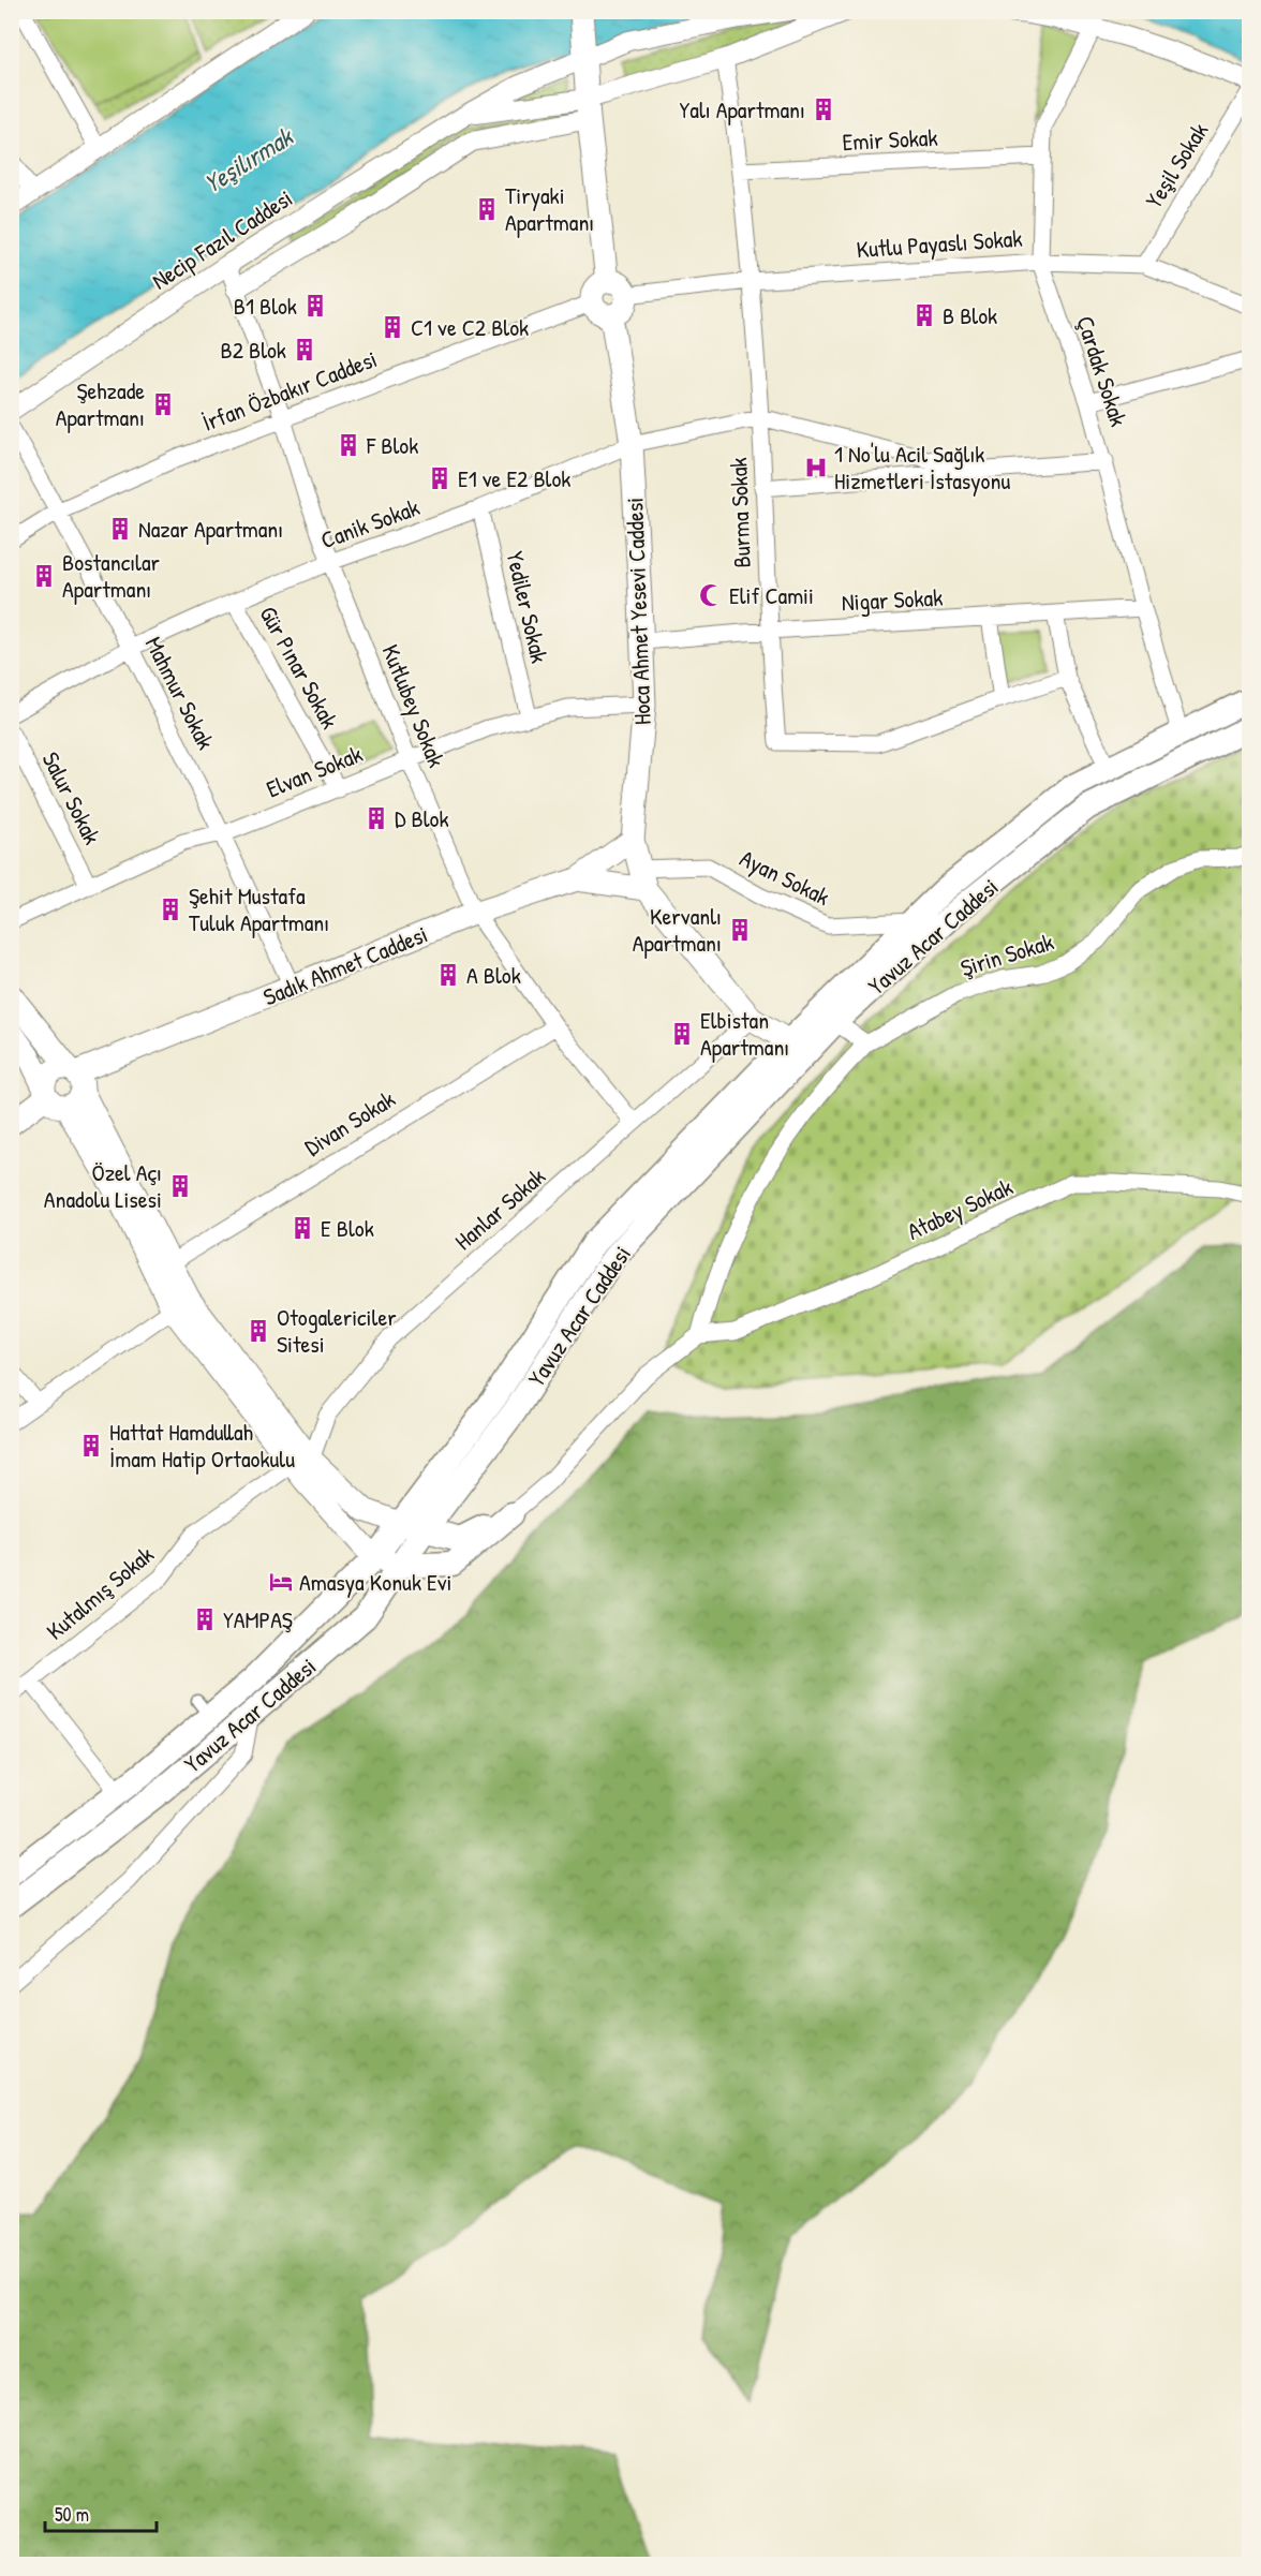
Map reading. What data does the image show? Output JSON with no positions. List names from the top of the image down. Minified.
{"streets":{"main road":["Hoca Ahmet Yesevi Caddesi","Yavuz Acar Caddesi","Sadık Ahmet Caddesi"],"street":["Emir Sokak","Yeşil Sokak","Necip Fazıl Caddesi","Kutlu Payaslı Sokak","Çardak Sokak","İrfan Özbakır Caddesi","Burma Sokak","Canik Sokak","Nigar Sokak","Yediler Sokak","Gür Pınar Sokak","Mahmur Sokak","Kutlubey Sokak","Elvan Sokak","Salur Sokak","Ayan Sokak","Şirin Sokak","Divan Sokak","Hanlar Sokak","Atabey Sokak","Kutalmış Sokak"]},"crossings":[["Emir Sokak","Çardak Sokak"],["Emir Sokak","Burma Sokak"],["Yeşil Sokak","Kutlu Payaslı Sokak"],["Necip Fazıl Caddesi","Kutlubey Sokak"],["Kutlu Payaslı Sokak","Çardak Sokak"],["Kutlu Payaslı Sokak","Burma Sokak"],["Çardak Sokak","Nigar Sokak"],["Çardak Sokak","Yavuz Acar Caddesi"],["İrfan Özbakır Caddesi","Hoca Ahmet Yesevi Caddesi"],["İrfan Özbakır Caddesi","Mahmur Sokak"],["İrfan Özbakır Caddesi","Kutlubey Sokak"],["Burma Sokak","Canik Sokak"],["Burma Sokak","Nigar Sokak"],["Canik Sokak","Yediler Sokak"],["Canik Sokak","Hoca Ahmet Yesevi Caddesi"],["Canik Sokak","Gür Pınar Sokak"],["Canik Sokak","Mahmur Sokak"],["Canik Sokak","Kutlubey Sokak"],["Nigar Sokak","Hoca Ahmet Yesevi Caddesi"],["Yediler Sokak","Elvan Sokak"],["Hoca Ahmet Yesevi Caddesi","Elvan Sokak"],["Hoca Ahmet Yesevi Caddesi","Ayan Sokak"],["Hoca Ahmet Yesevi Caddesi","Yavuz Acar Caddesi"],["Hoca Ahmet Yesevi Caddesi","Sadık Ahmet Caddesi"],["Hoca Ahmet Yesevi Caddesi","Hanlar Sokak"],["Gür Pınar Sokak","Elvan Sokak"],["Mahmur Sokak","Elvan Sokak"],["Mahmur Sokak","Sadık Ahmet Caddesi"],["Kutlubey Sokak","Elvan Sokak"],["Kutlubey Sokak","Sadık Ahmet Caddesi"],["Kutlubey Sokak","Divan Sokak"],["Kutlubey Sokak","Hanlar Sokak"],["Elvan Sokak","Salur Sokak"],["Ayan Sokak","Yavuz Acar Caddesi"],["Ayan Sokak","Sadık Ahmet Caddesi"],["Hanlar Sokak","Kutalmış Sokak"]],"water":["Yeşilırmak"],"places":{"building":["Yalı Apartmanı","Tiryaki Apartmanı","B1 Blok","B Blok","C1 ve C2 Blok","B2 Blok","Şehzade Apartmanı","F Blok","E1 ve E2 Blok","Nazar Apartmanı","Bostancılar Apartmanı","D Blok","Şehit Mustafa Tuluk Apartmanı","Kervanlı Apartmanı","A Blok","Elbistan Apartmanı","Özel Açı Anadolu Lisesi","E Blok","Otogalericiler Sitesi","Hattat Hamdullah İmam Hatip Ortaokulu","YAMPAŞ"],"hospital":["1 No'lu Acil Sağlık Hizmetleri İstasyonu"],"mosque":["Elif Camii"],"hotel":["Amasya Konuk Evi"]},"scale_bar":"50 m"}
